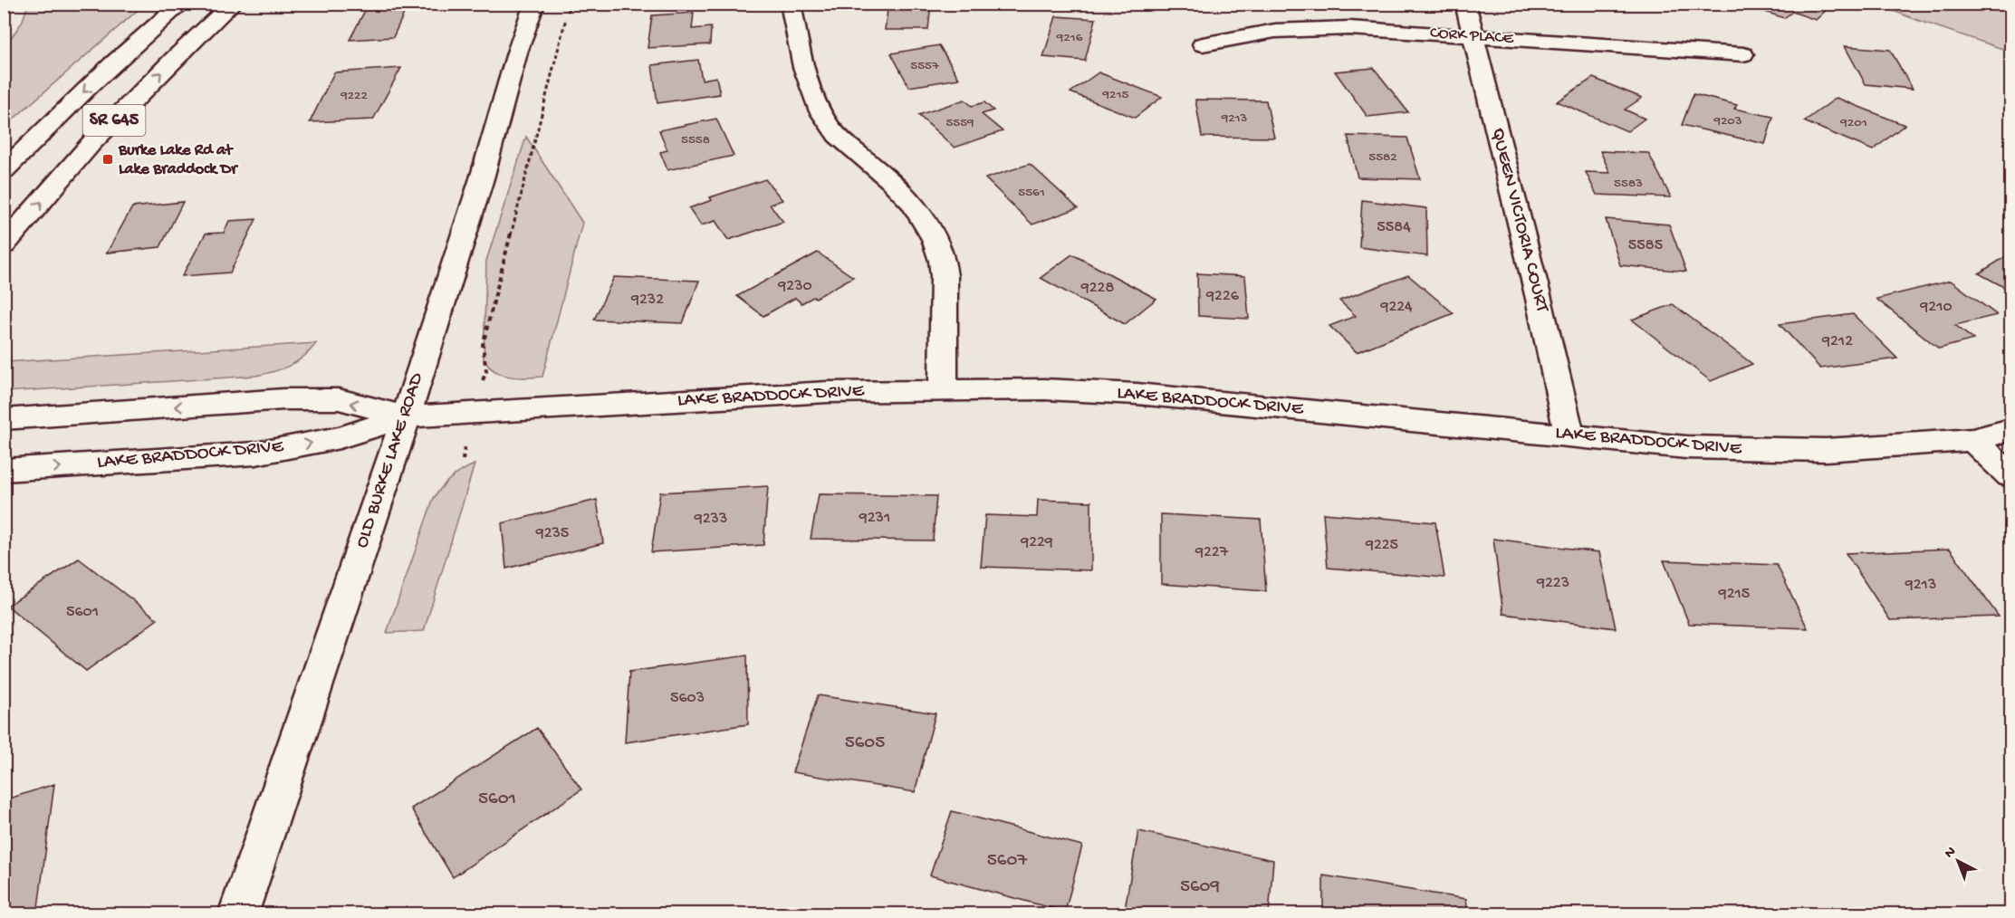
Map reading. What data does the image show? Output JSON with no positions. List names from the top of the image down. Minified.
{"streets":{"street":["CORK PLACE","SR 645","QUEEN VICTORIA COURT","LAKE BRADDOCK DRIVE","OLD BURKE LAKE ROAD"]},"crossings":[["CORK PLACE","QUEEN VICTORIA COURT"],["QUEEN VICTORIA COURT","LAKE BRADDOCK DRIVE"],["LAKE BRADDOCK DRIVE","OLD BURKE LAKE ROAD"]],"places":{"transit":["Burke Lake Rd at Lake Braddock Dr"]},"house_numbers":["9216","5557","9215","9222","9213","9203","5559","9201","5558","5582","5583","5561","5584","5585","9230","9228","9226","9232","9224","9210","9212","9231","9233","9235","9229","9225","9227","9223","9213","9215","5601","5603","5605","5601","5607","5609"],"north":"top left"}
